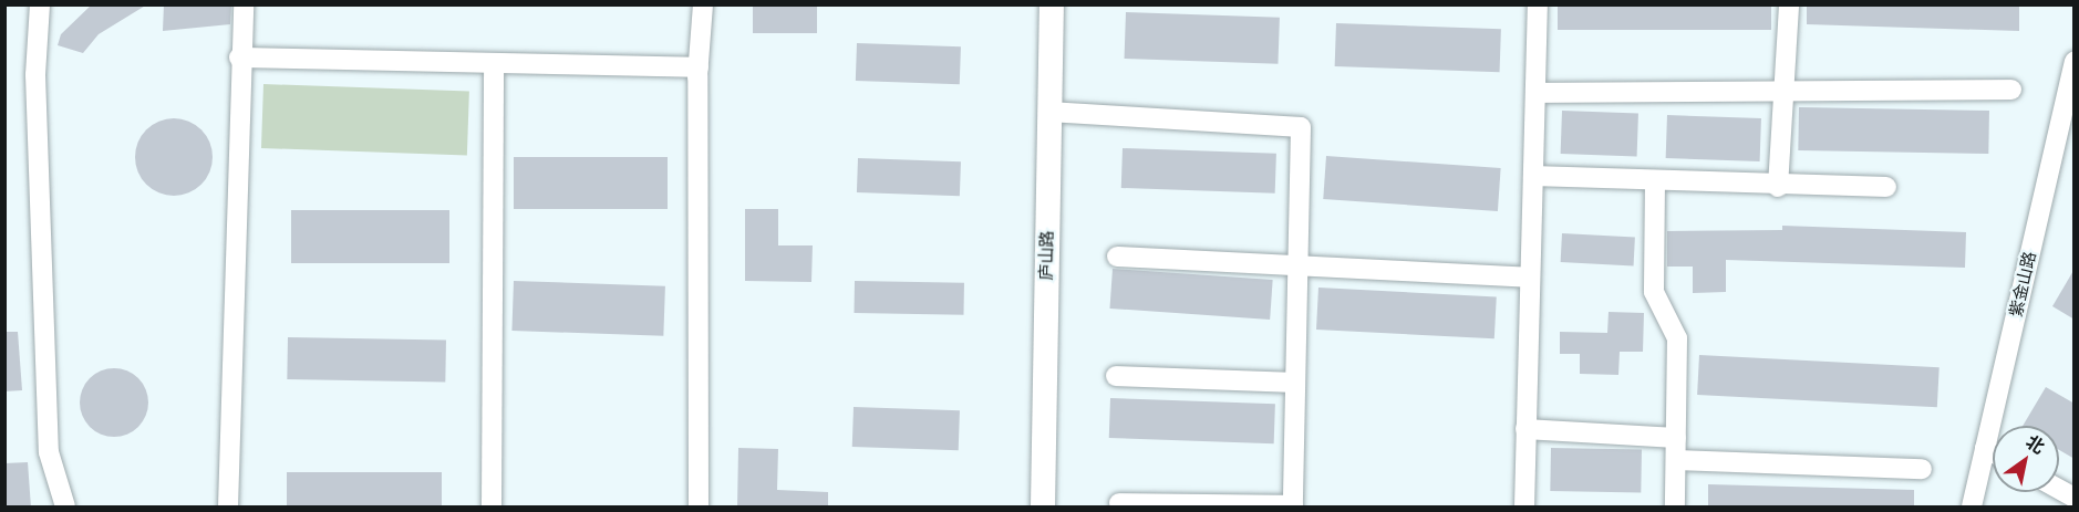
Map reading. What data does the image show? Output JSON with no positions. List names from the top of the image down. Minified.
{"streets":{"street":["庐山路","紫金山路"]},"north":"top right"}
